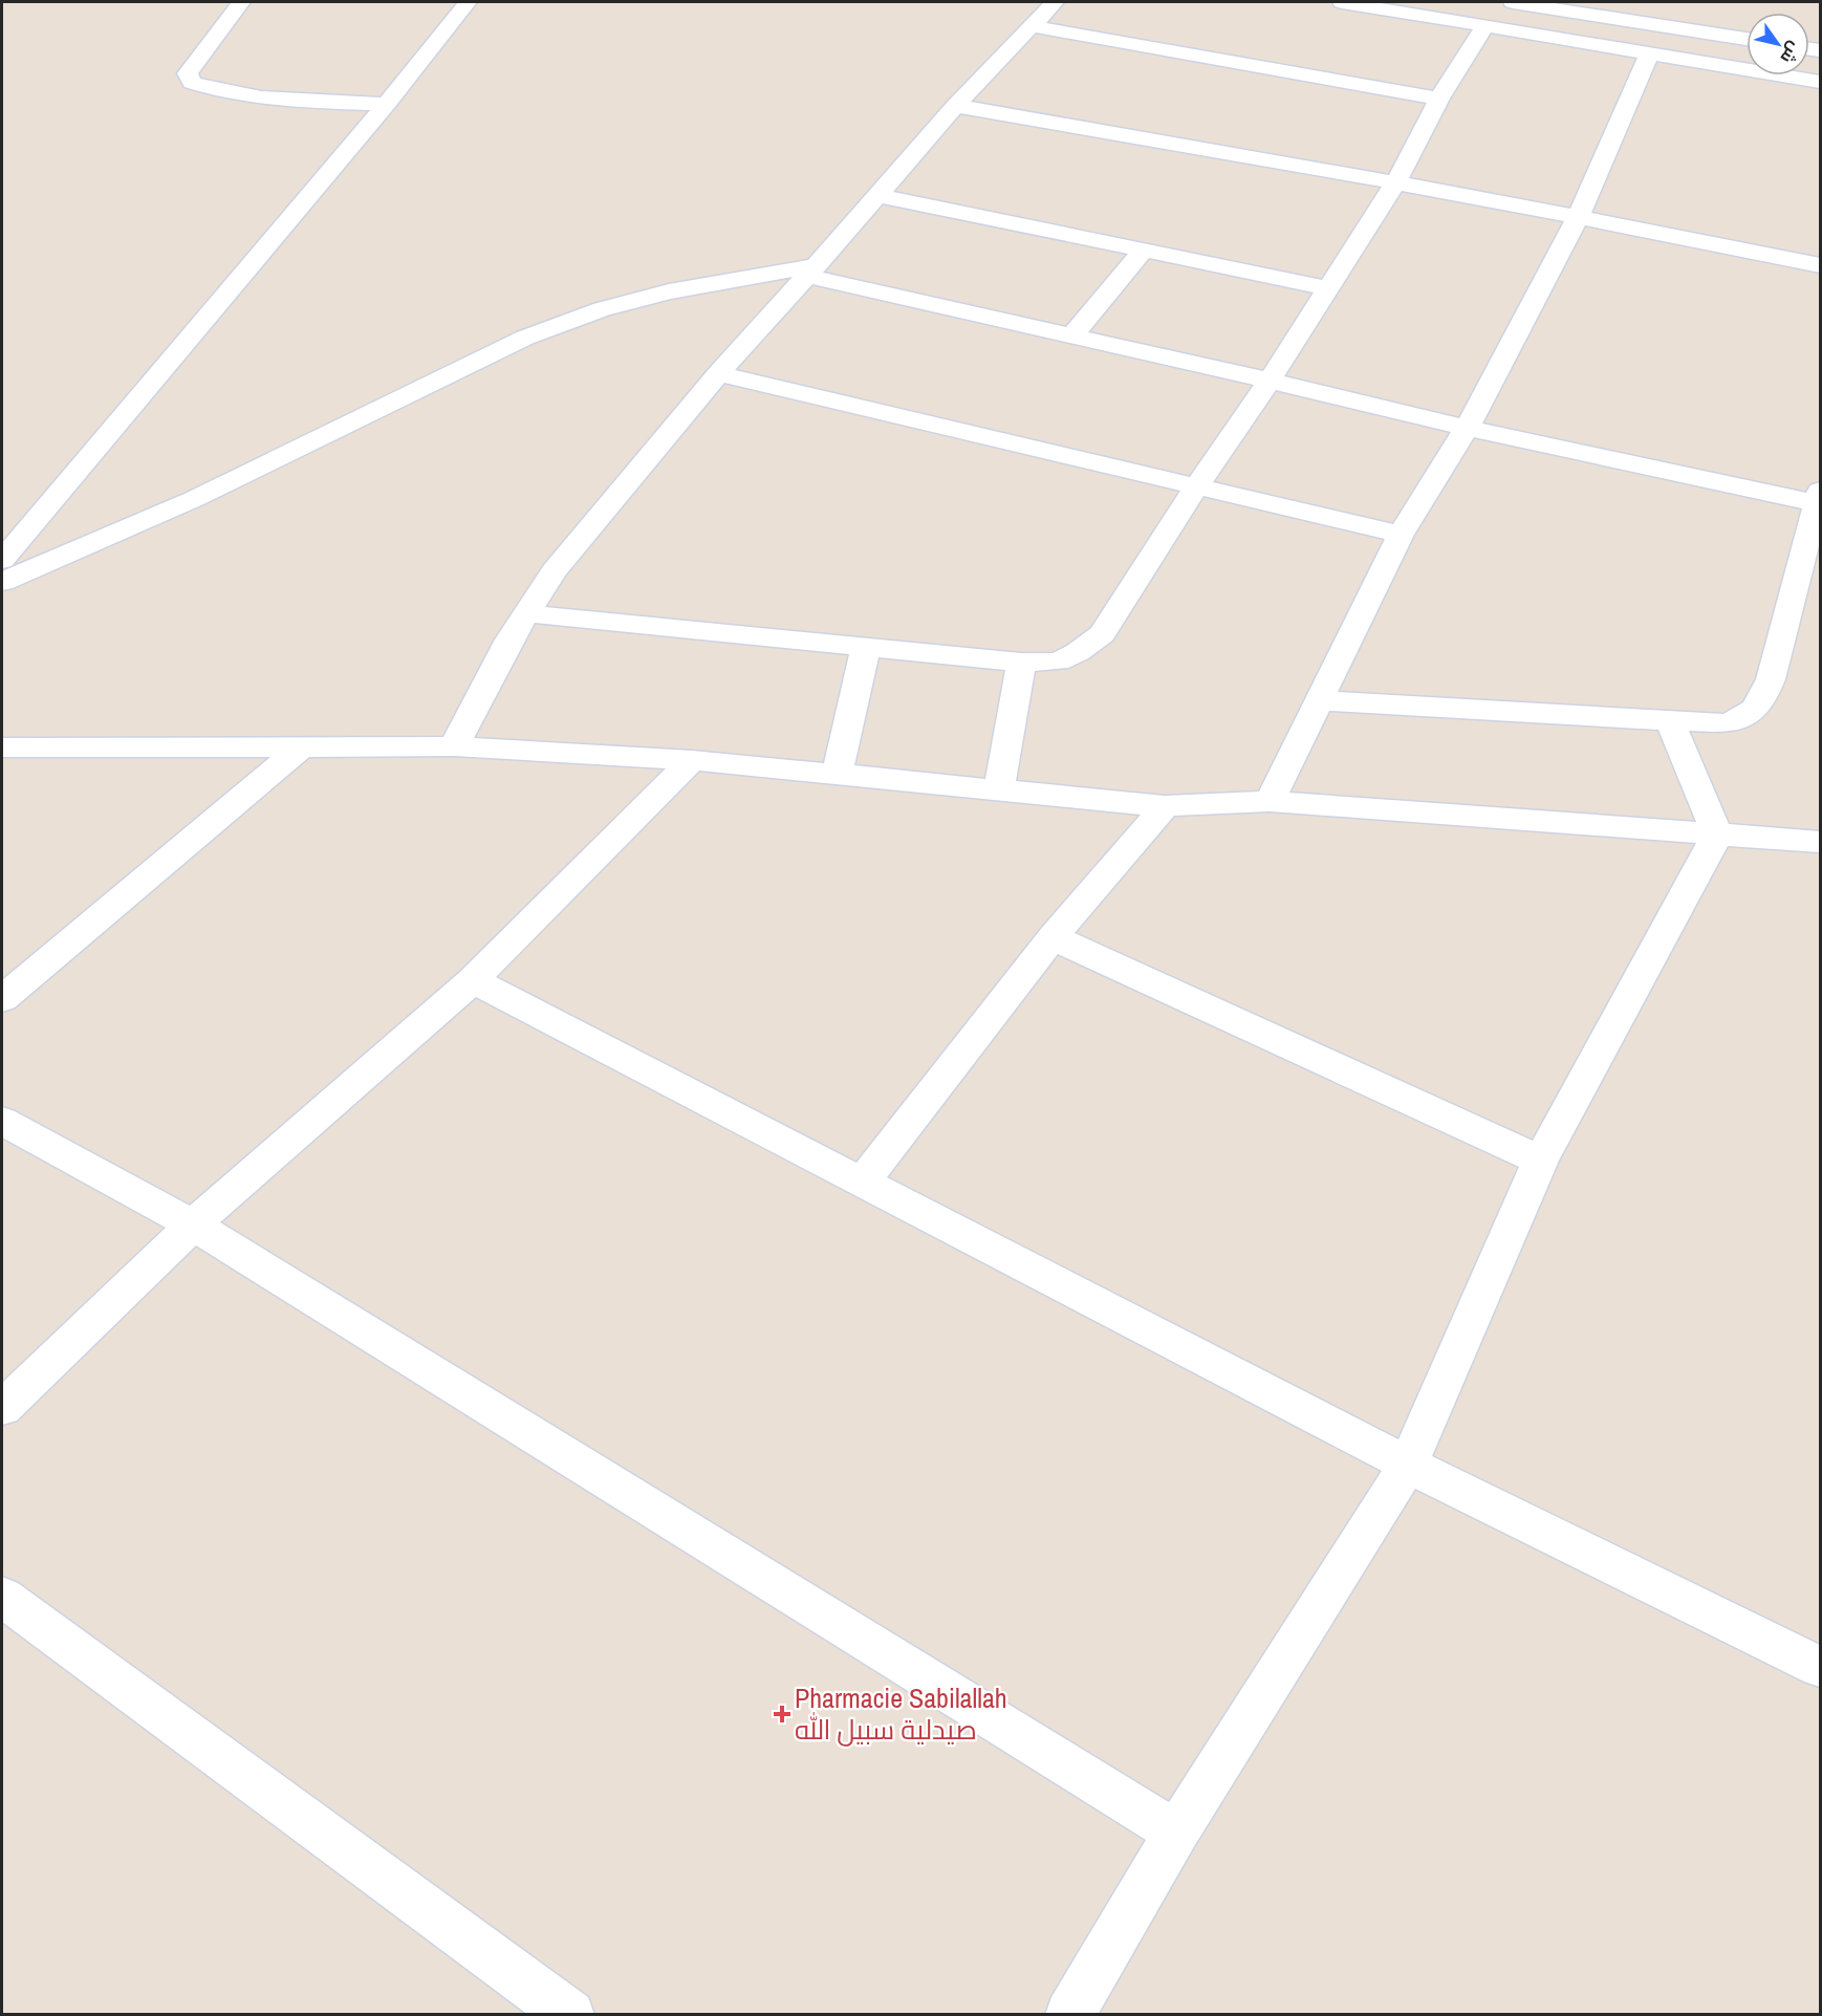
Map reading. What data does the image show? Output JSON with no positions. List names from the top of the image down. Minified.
{"places":{"health":["Pharmacie Sabilallah صيدلية سبيل الله"]},"north":"bottom right"}
